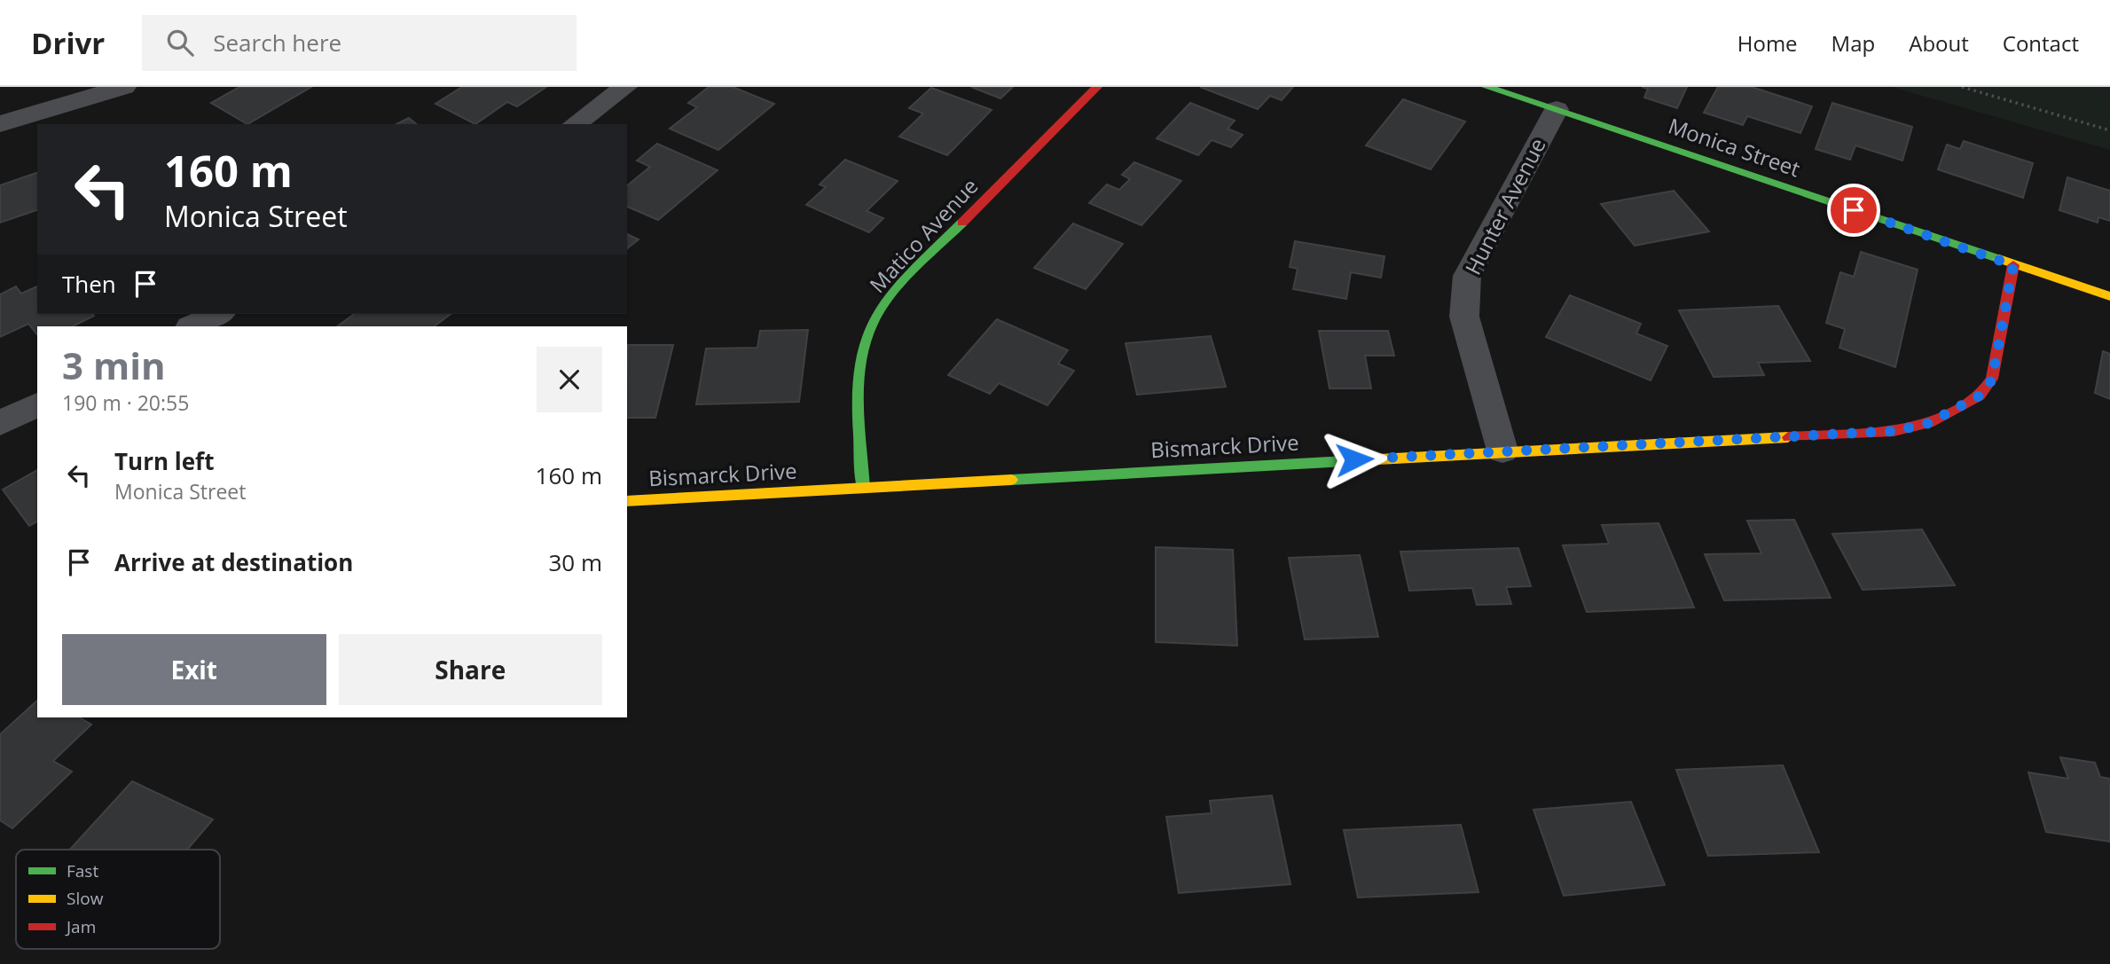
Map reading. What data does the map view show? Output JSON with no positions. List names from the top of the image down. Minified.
{"streets":{"street":["Monica Street","Hunter Avenue","Matico Avenue","Bismarck Drive"]},"crossings":[["Monica Street","Hunter Avenue"],["Monica Street","Bismarck Drive"],["Hunter Avenue","Bismarck Drive"],["Matico Avenue","Bismarck Drive"]],"legend":["Fast","Slow","Jam"],"page":{"header":"Drivr","search":"Search here","nav":["Home","Map","About","Contact"],"turn":["160 m","Monica Street"],"then":"Then","heading":["3 min","190 m · 20:55"],"list":[{"name":"Turn left","note":"Monica Street","value":"160 m"},{"name":"Arrive at destination","value":"30 m"}],"buttons":["Exit","Share"]}}
